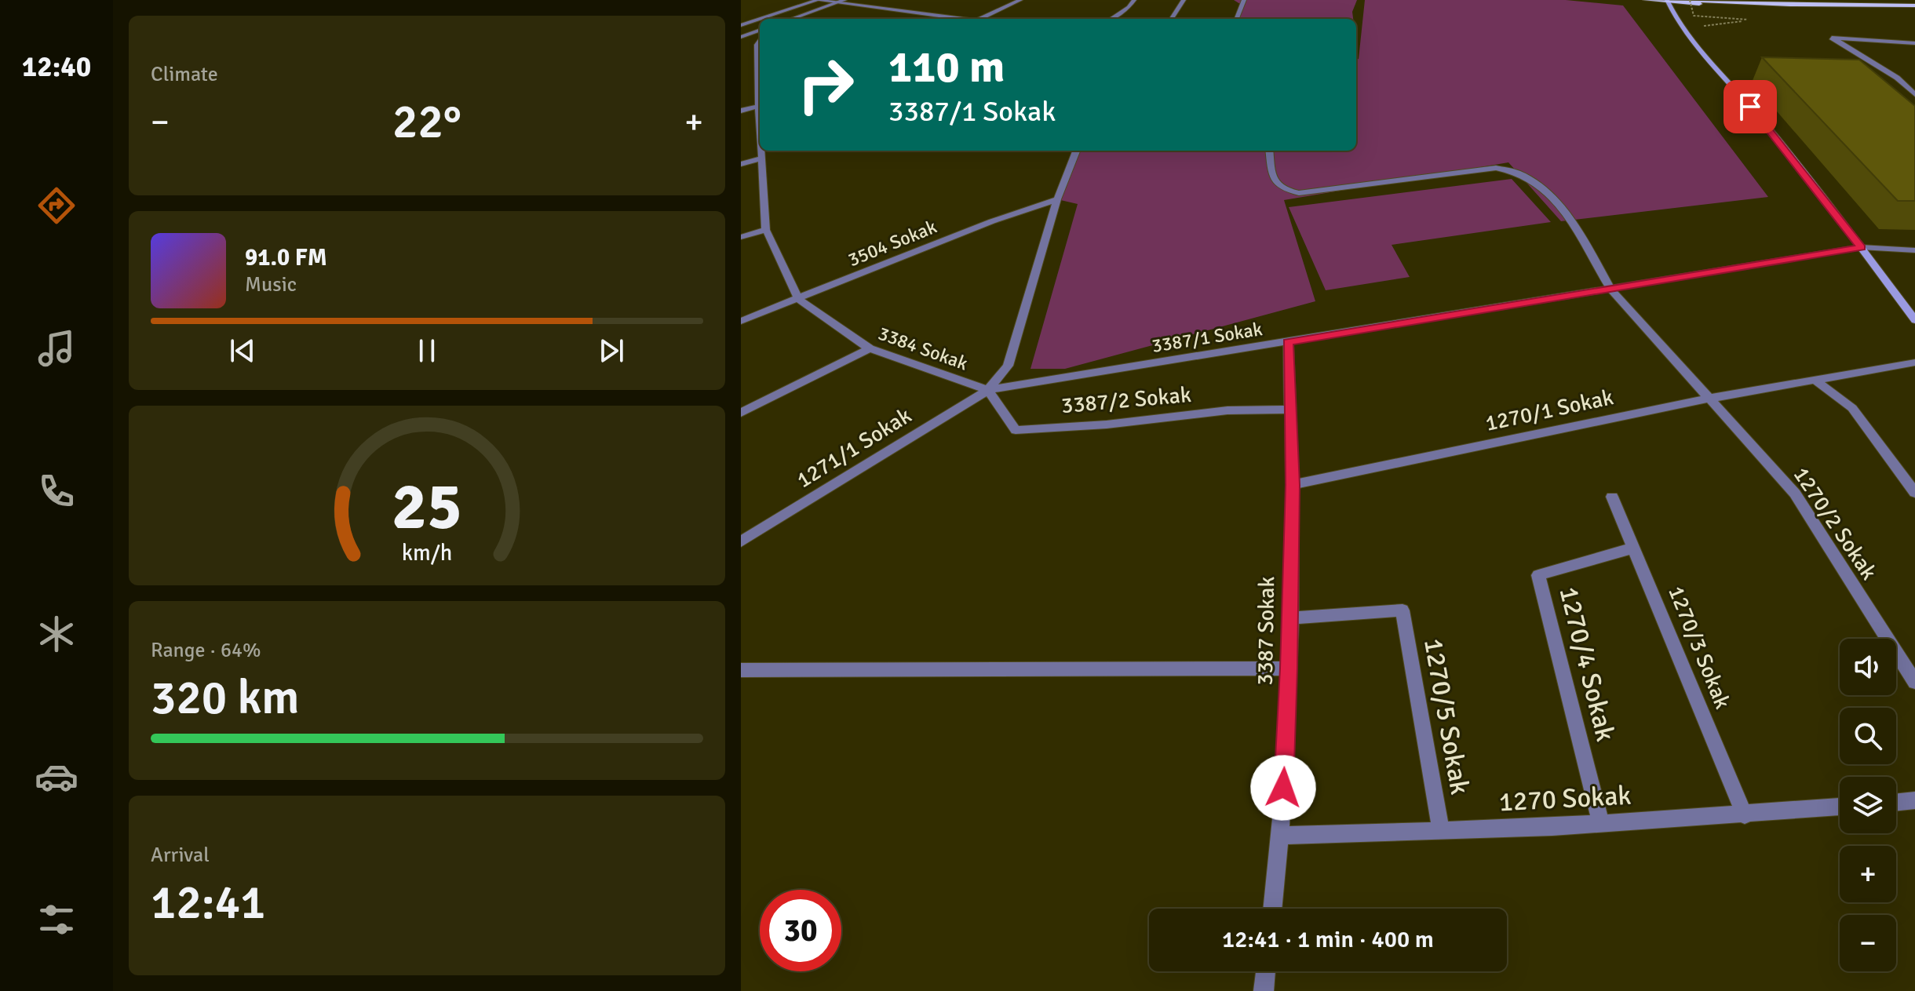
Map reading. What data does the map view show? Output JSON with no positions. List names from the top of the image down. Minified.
{"streets":{"street":["3504 Sokak","3387/1 Sokak","3384 Sokak","3387/2 Sokak","1270/1 Sokak","1271/1 Sokak","1270/2 Sokak","3387 Sokak","1270/3 Sokak","1270/4 Sokak","1270/5 Sokak","1270 Sokak"]},"crossings":[["3504 Sokak","3384 Sokak"],["3387/1 Sokak","3384 Sokak"],["3387/1 Sokak","3387/2 Sokak"],["3387/1 Sokak","1271/1 Sokak"],["3387/1 Sokak","1270/2 Sokak"],["3387/1 Sokak","3387 Sokak"],["3384 Sokak","3387/2 Sokak"],["3384 Sokak","1271/1 Sokak"],["3387/2 Sokak","1271/1 Sokak"],["3387/2 Sokak","3387 Sokak"],["1270/1 Sokak","1270/2 Sokak"],["1270/1 Sokak","3387 Sokak"],["3387 Sokak","1270/5 Sokak"],["3387 Sokak","1270 Sokak"],["1270/3 Sokak","1270/4 Sokak"],["1270/3 Sokak","1270 Sokak"],["1270/4 Sokak","1270 Sokak"],["1270/5 Sokak","1270 Sokak"]],"page":{"tabs":"12:40","tile":["Climate",["Range · 64%","320 km"],["Arrival","12:41"]],"turn":["110 m","3387/1 Sokak"],"heat":["−","22°","+"],"song":["91.0 FM","Music"],"map_buttons":["+","−"],"limit":"30","trip":"12:41 · 1 min · 400 m","gauge":["25","km/h"]}}
